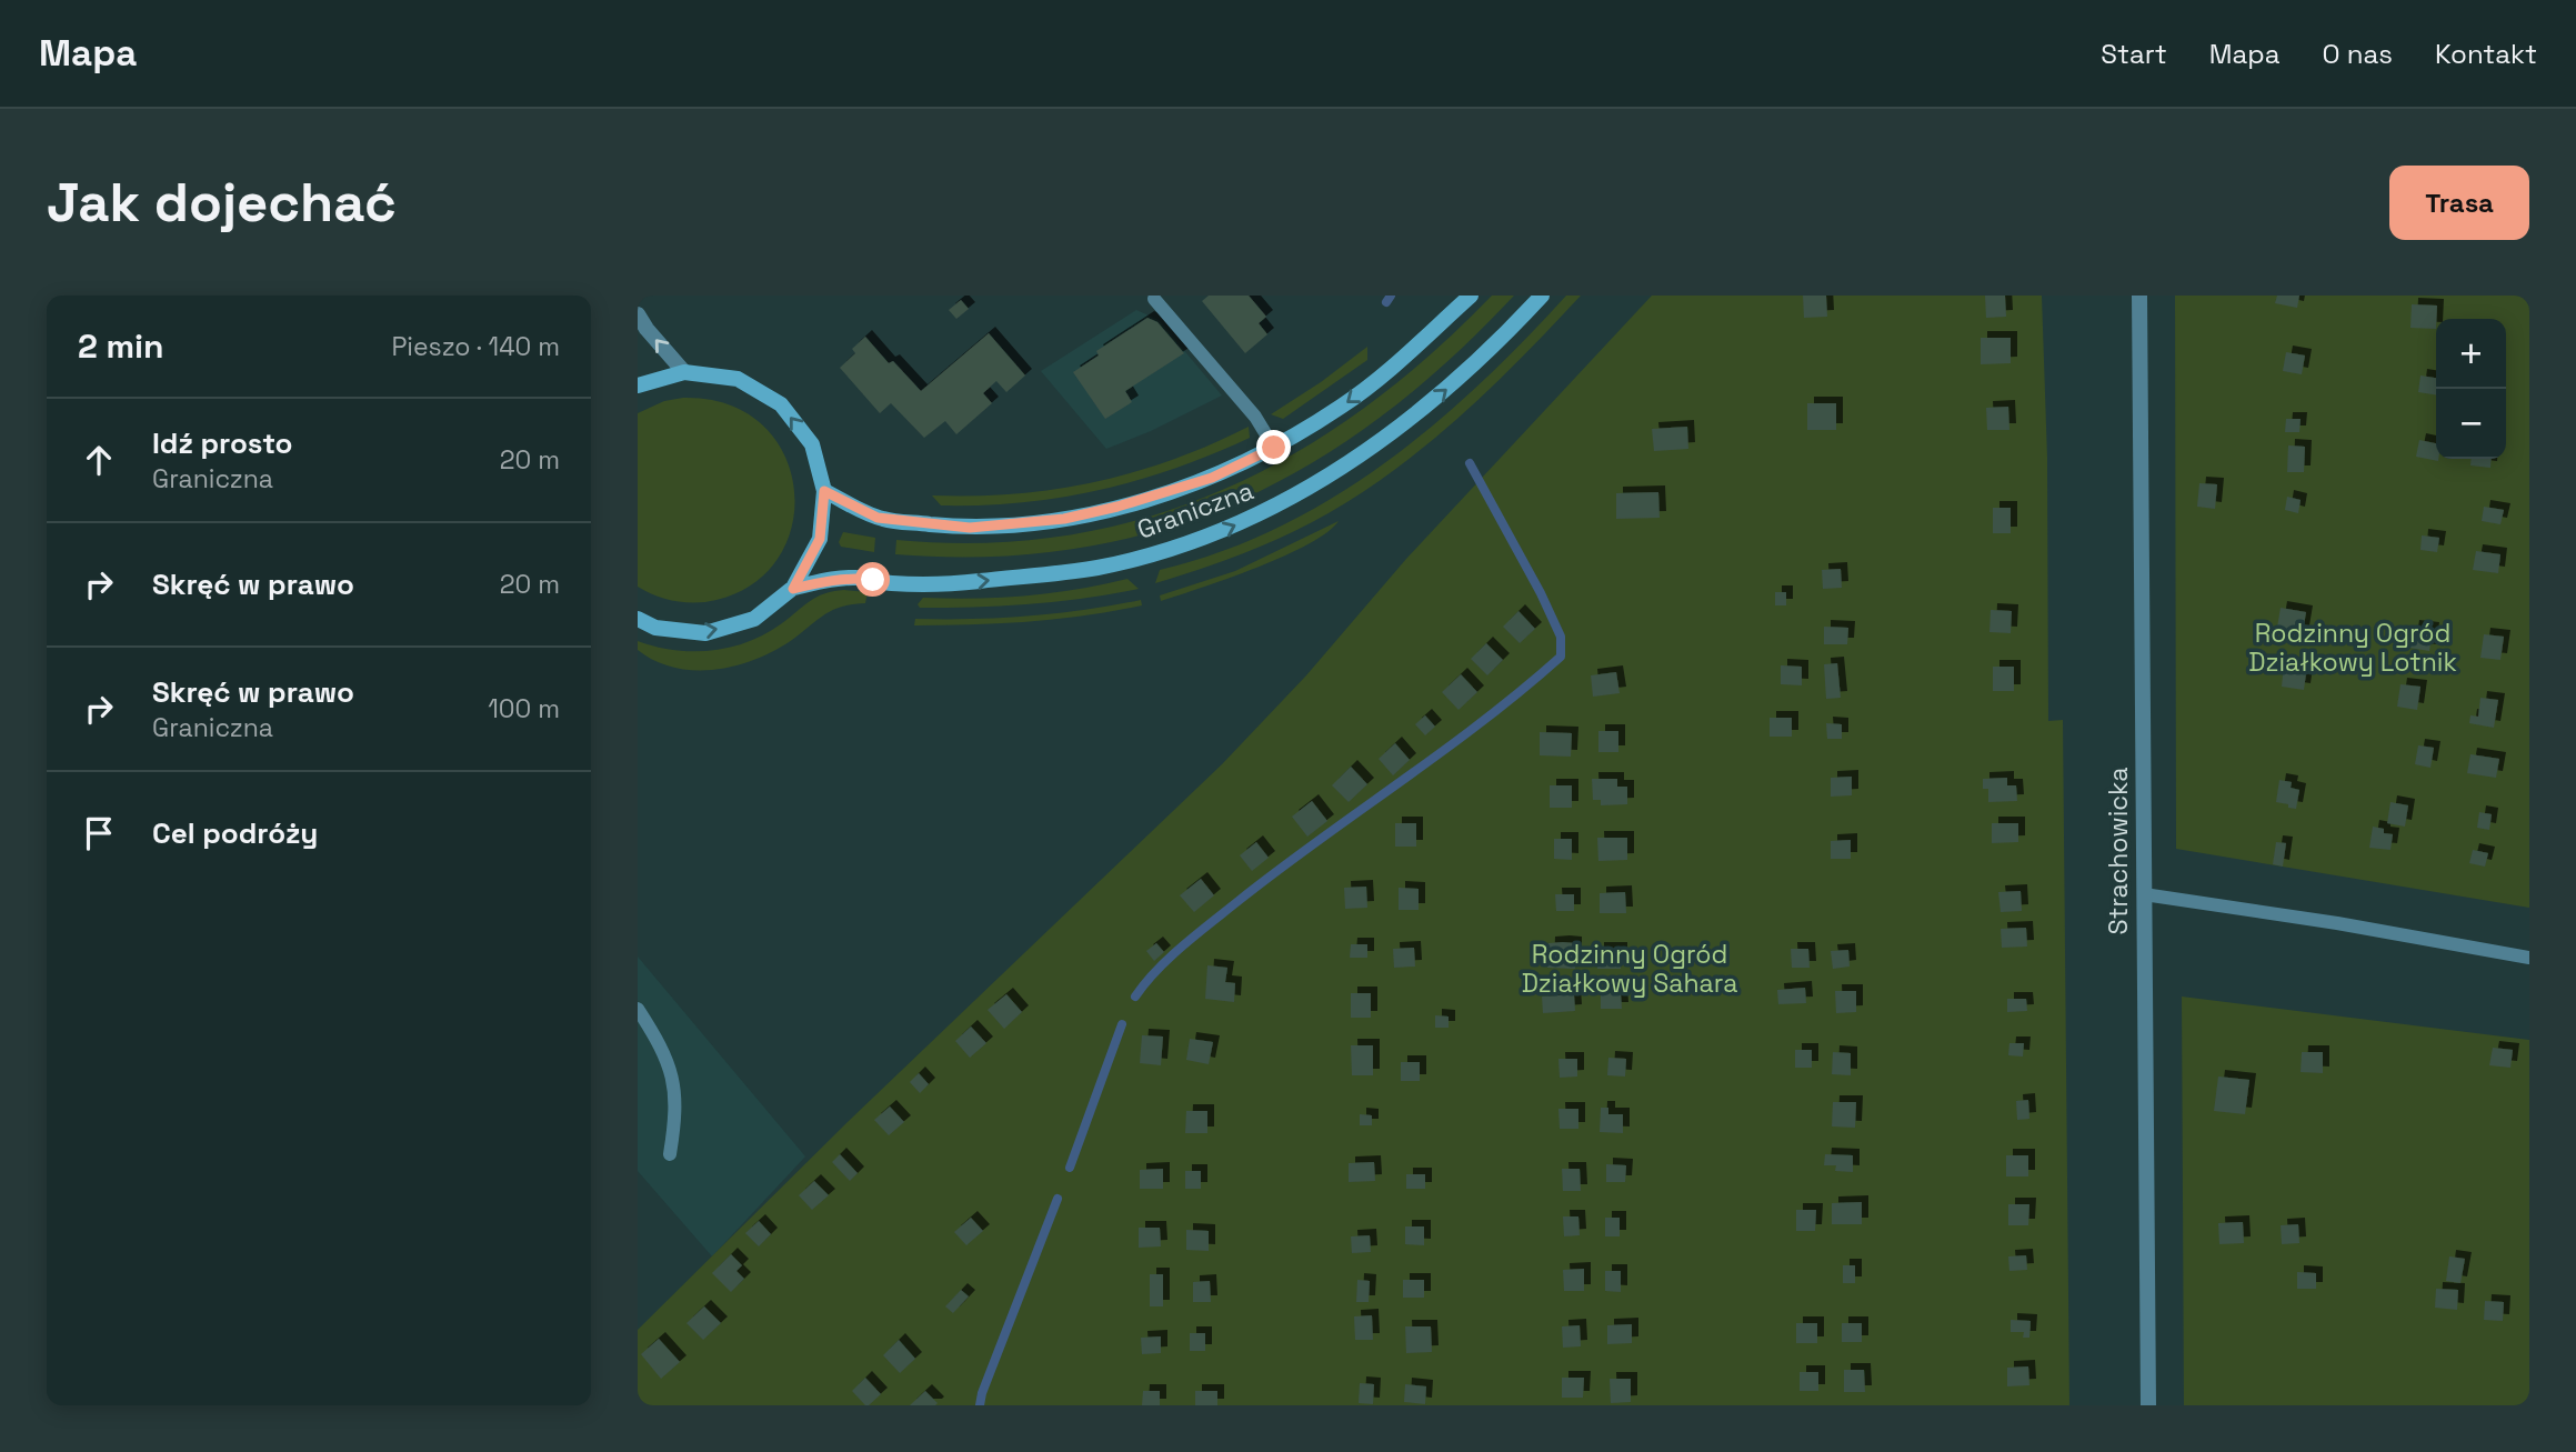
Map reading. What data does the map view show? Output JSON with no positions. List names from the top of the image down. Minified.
{"streets":{"main road":["Graniczna"],"street":["Strachowicka"]},"parks":["Rodzinny Ogród Działkowy Lotnik","Rodzinny Ogród Działkowy Sahara"],"page":{"header":"Mapa","nav":["Start","Mapa","O nas","Kontakt"],"buttons":"Trasa","title":"Jak dojechać","heading":["2 min","Pieszo · 140 m"],"map_buttons":["+","−"],"list":[["Idź prosto","Graniczna","20 m"],["Skręć w prawo","20 m"],["Skręć w prawo","Graniczna","100 m"],"Cel podróży"]}}
